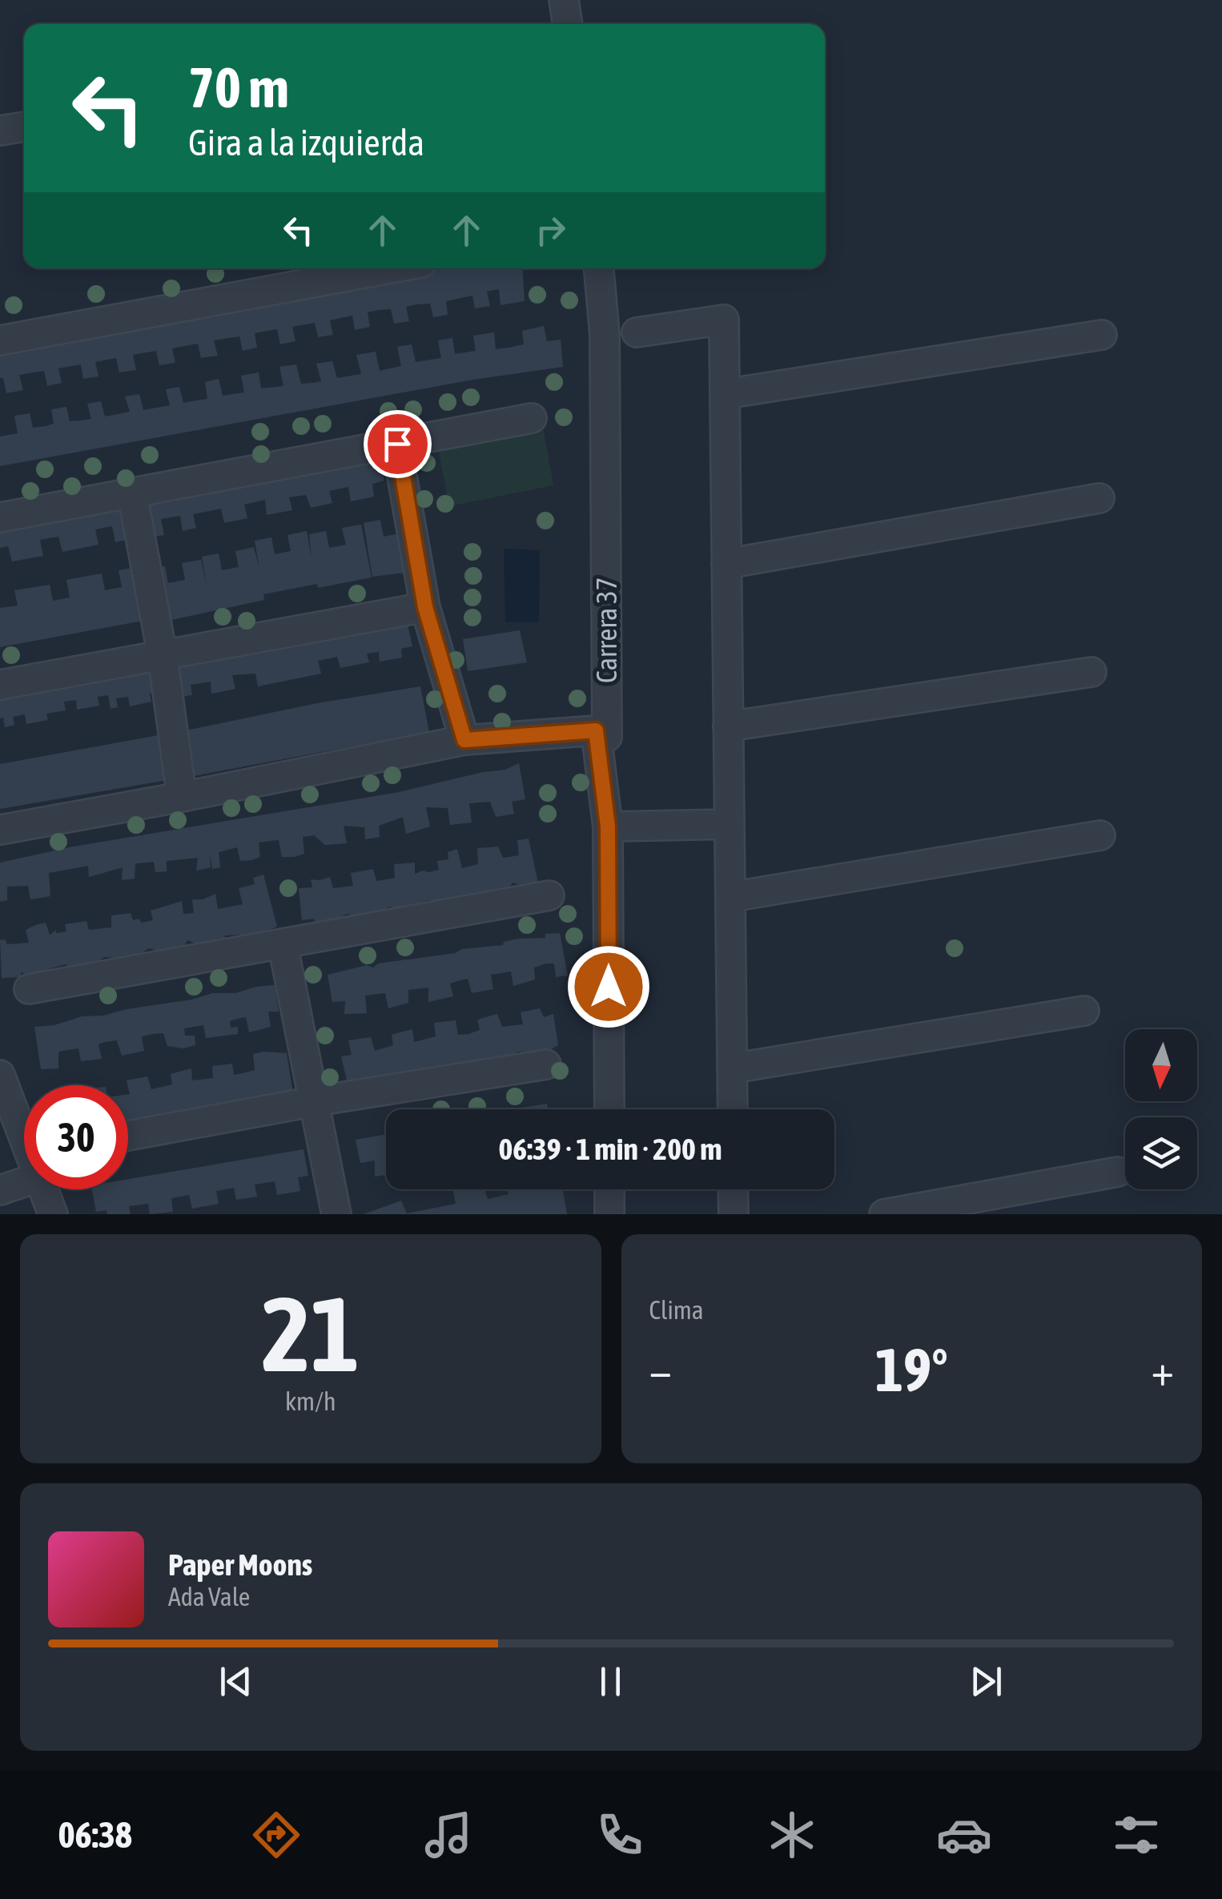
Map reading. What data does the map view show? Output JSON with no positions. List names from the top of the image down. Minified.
{"streets":{"street":["Carrera 37"]},"north":"bottom","page":{"turn":["70 m","Gira a la izquierda"],"limit":"30","trip":"06:39 · 1 min · 200 m","tile":[["21","km/h"],"Clima"],"heat":["−","19°","+"],"song":["Paper Moons","Ada Vale"],"tabs":"06:38"}}
